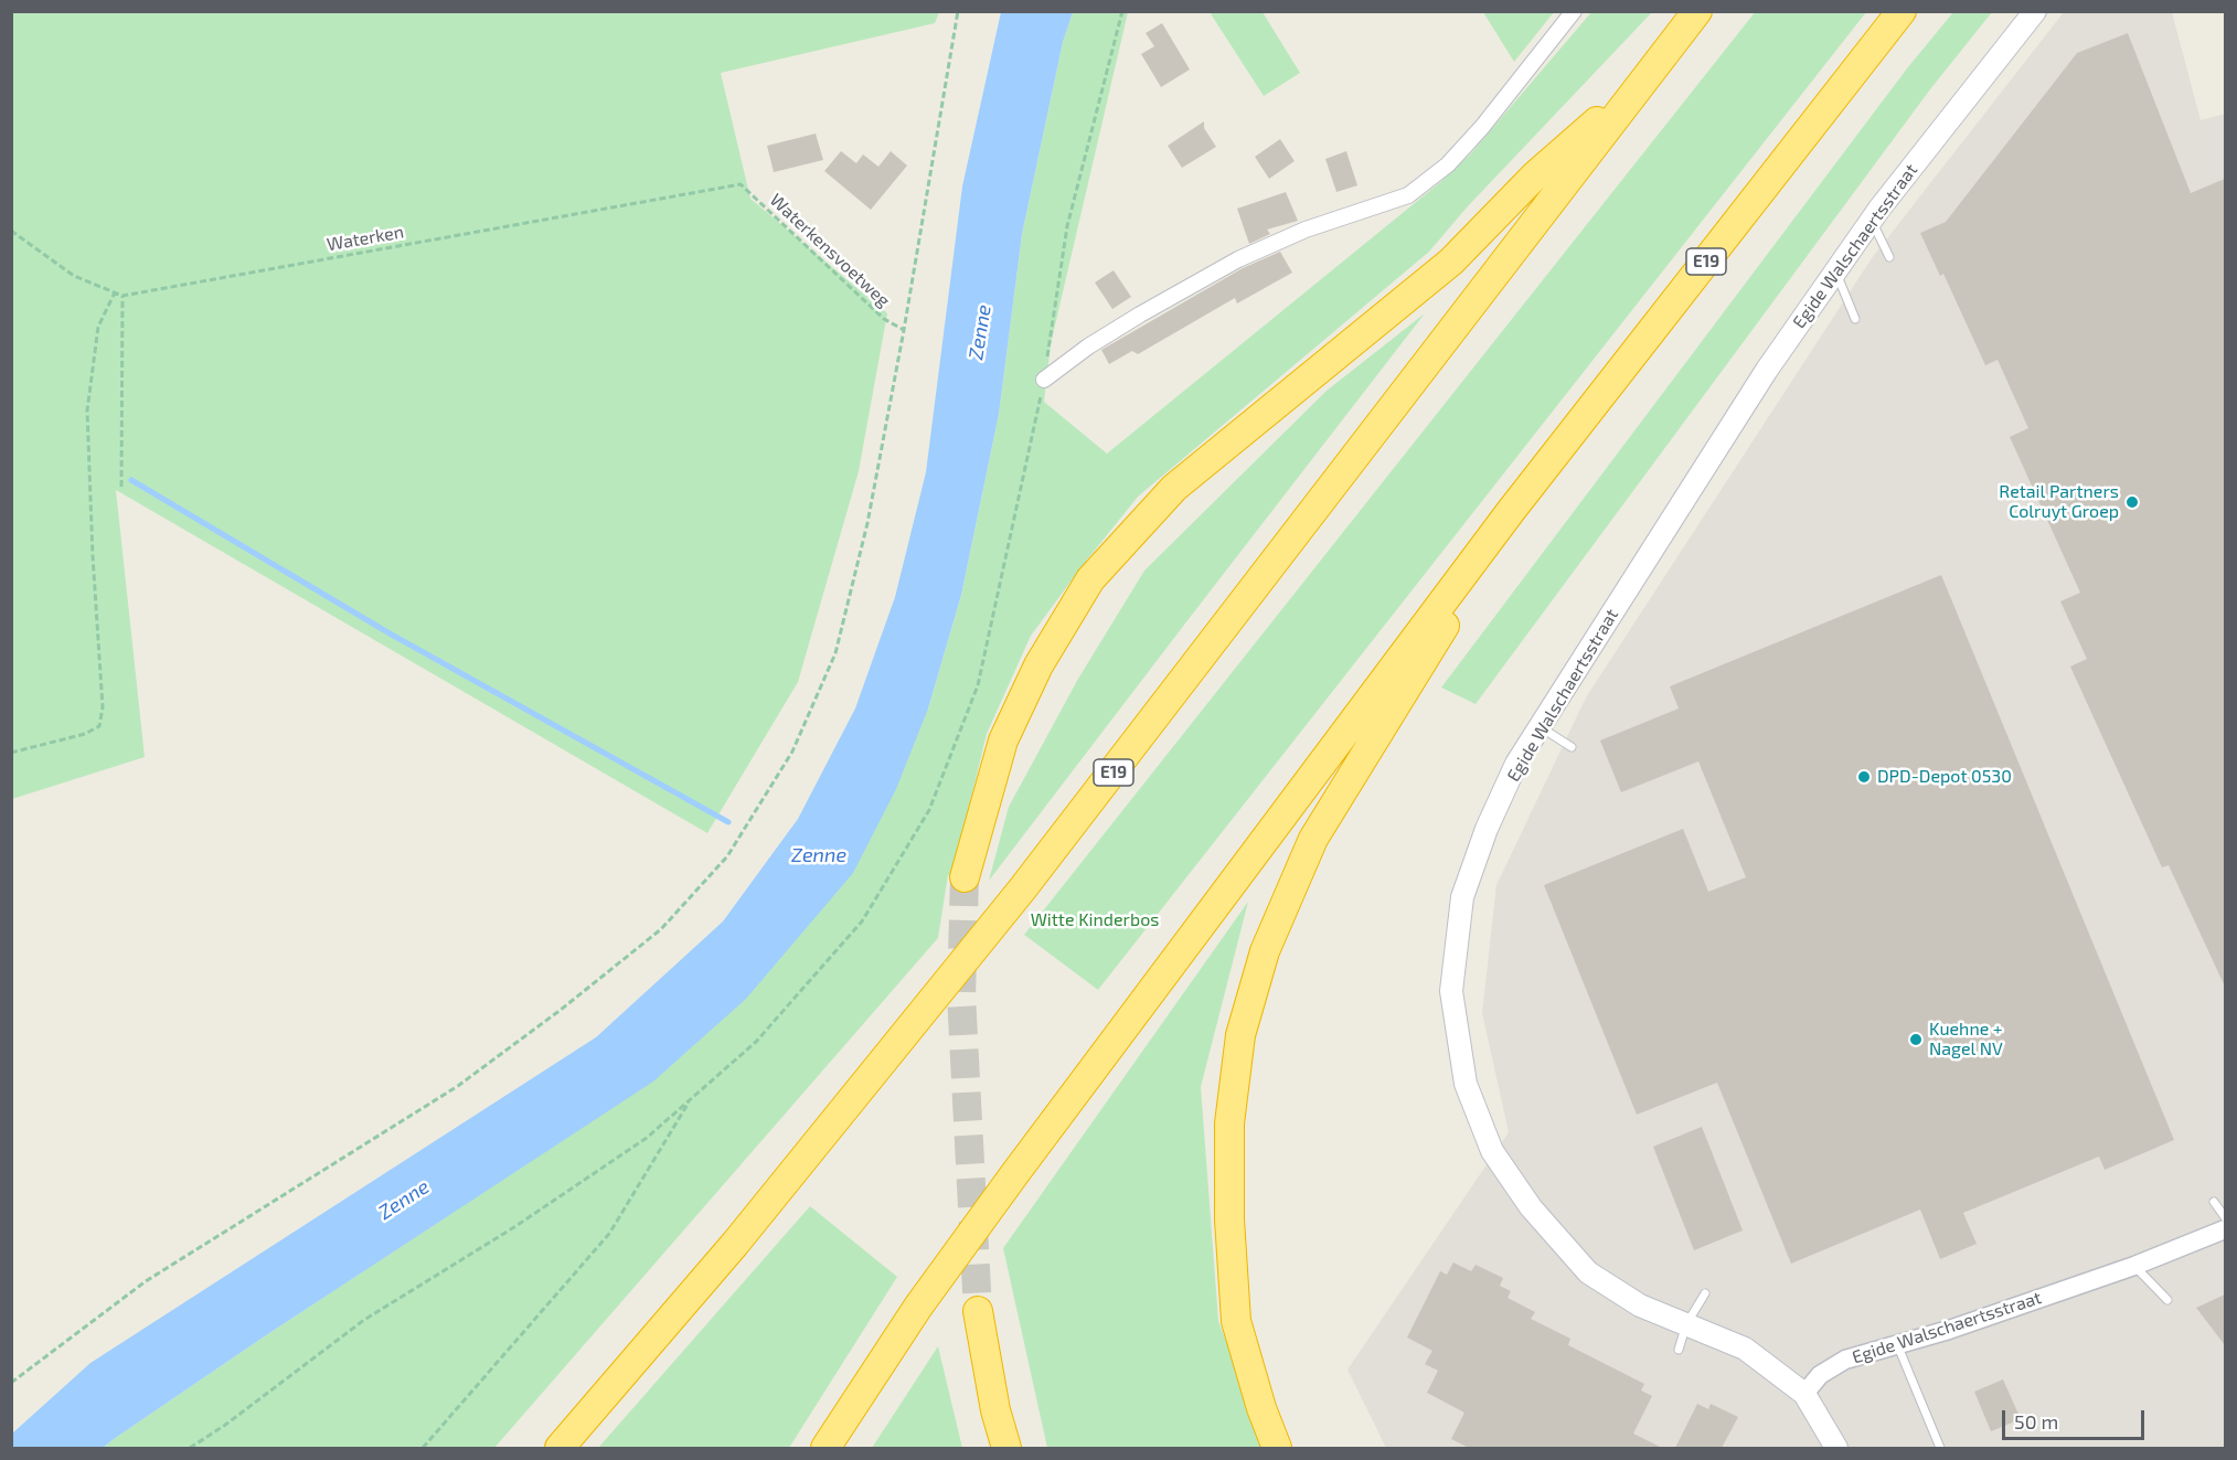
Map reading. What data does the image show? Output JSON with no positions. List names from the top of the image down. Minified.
{"streets":{"highway":["E19"],"main road":["Egide Walschaertsstraat"],"path":["Waterken","Waterkensvoetweg"]},"crossings":[["Waterken","Waterkensvoetweg"]],"water":["Zenne"],"parks":["Witte Kinderbos"],"places":["Retail Partners Colruyt Groep","DPD-Depot 0530","Kuehne + Nagel NV"],"scale_bar":"50 m"}
